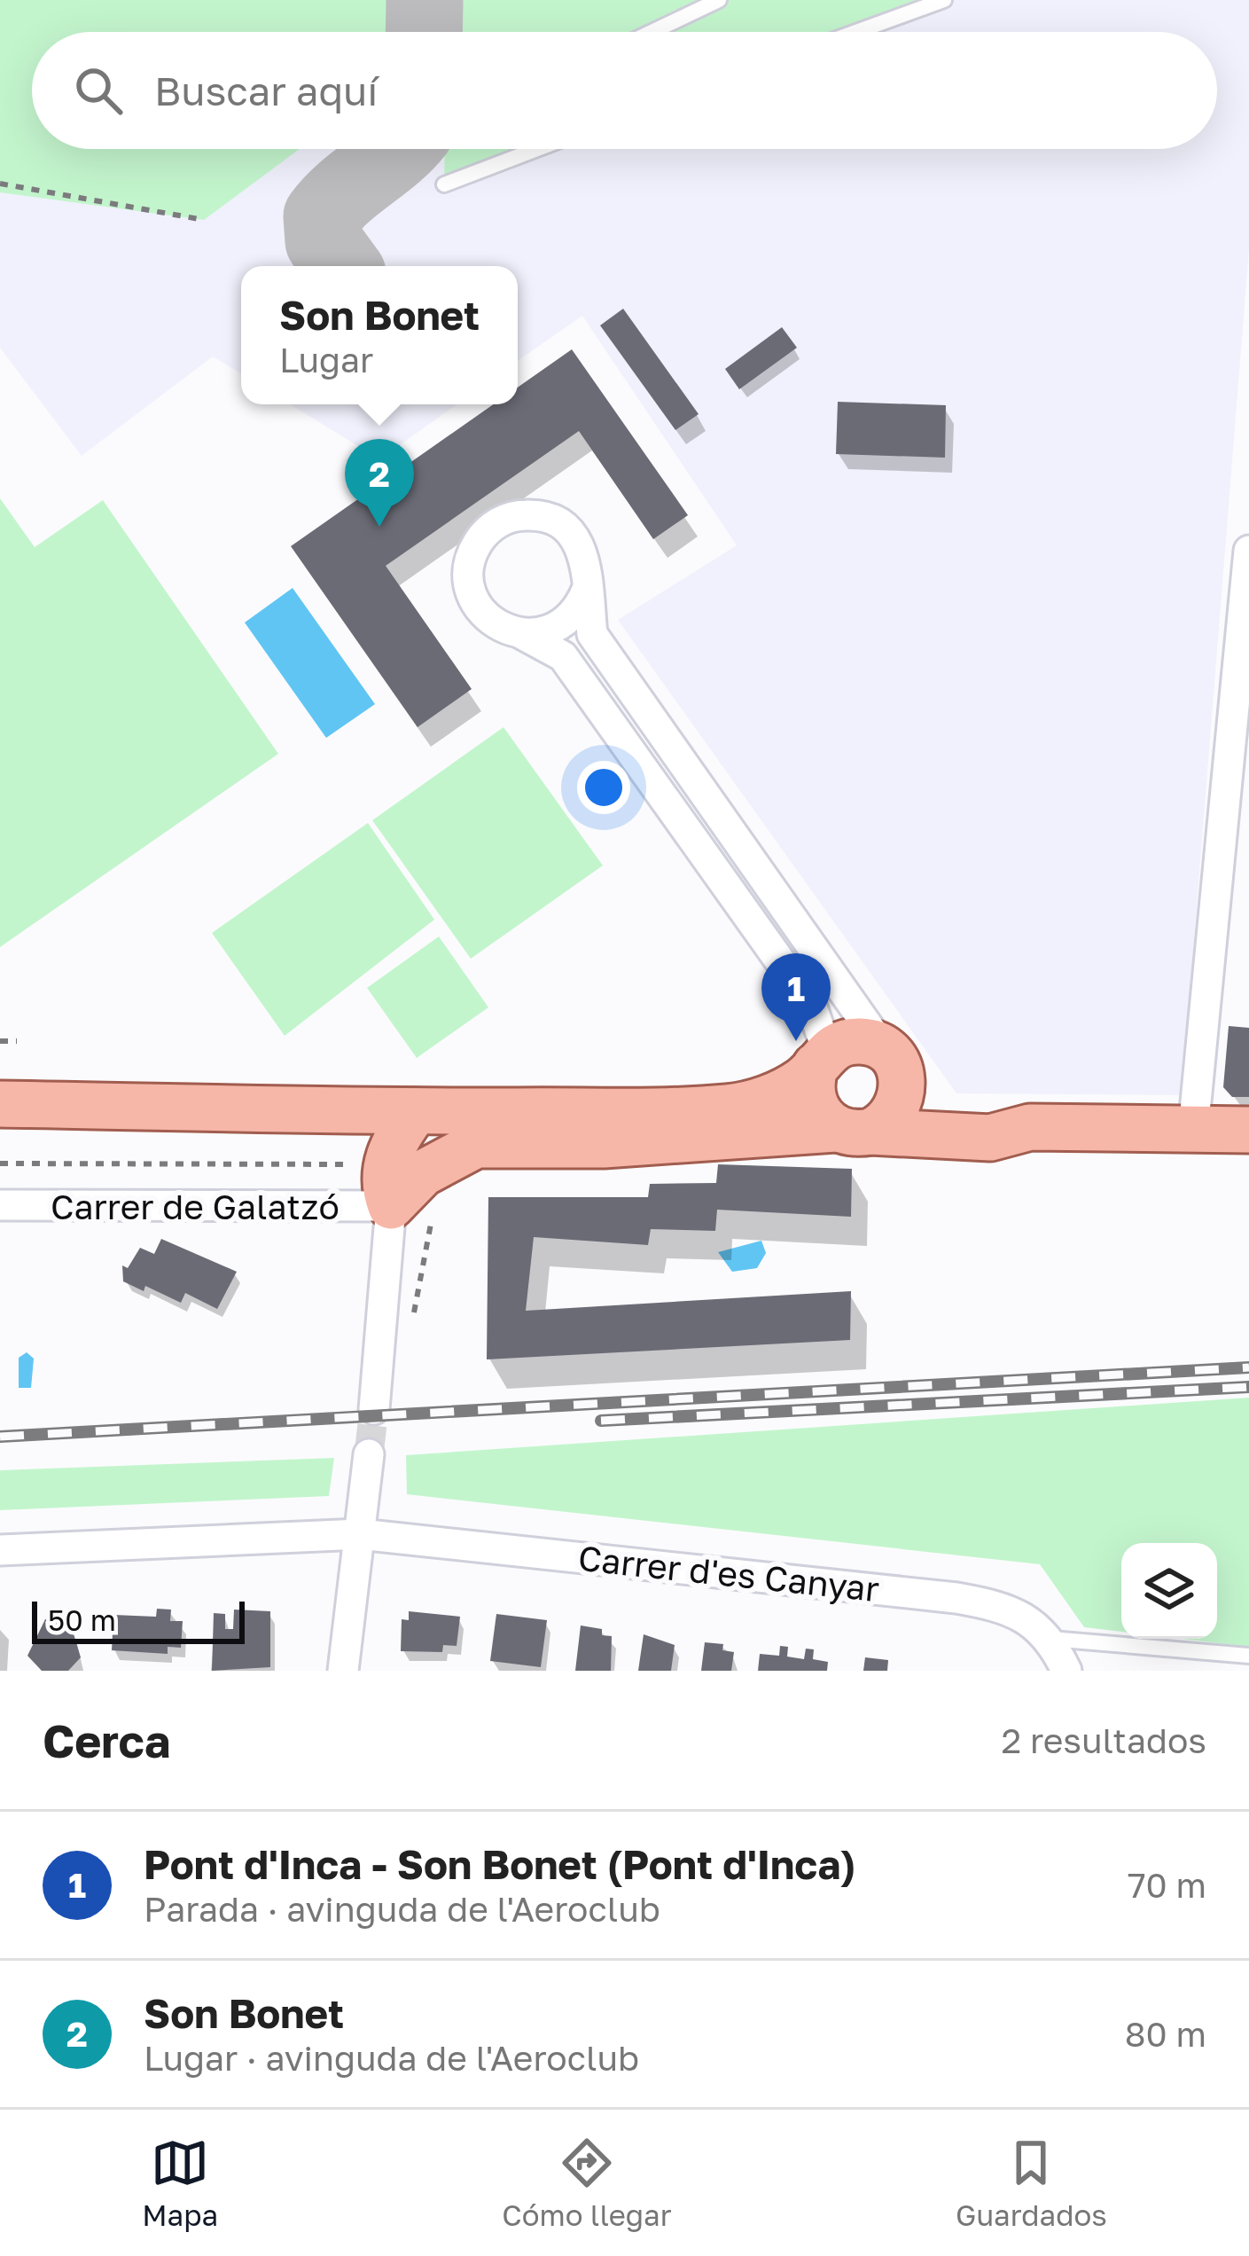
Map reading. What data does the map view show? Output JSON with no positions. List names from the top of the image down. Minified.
{"streets":{"street":["Carrer de Galatzó","Carrer d'es Canyar"]},"scale_bar":"50 m","page":{"search":"Buscar aquí","popup":["Son Bonet","Lugar"],"pins":["2","1"],"scale":"50 m","heading":["Cerca","2 resultados"],"list":[{"mark":"1","name":"Pont d'Inca - Son Bonet (Pont d'Inca)","note":"Parada · avinguda de l'Aeroclub","value":"70 m"},{"mark":"2","name":"Son Bonet","note":"Lugar · avinguda de l'Aeroclub","value":"80 m"}],"nav":["Mapa","Cómo llegar","Guardados"]}}
